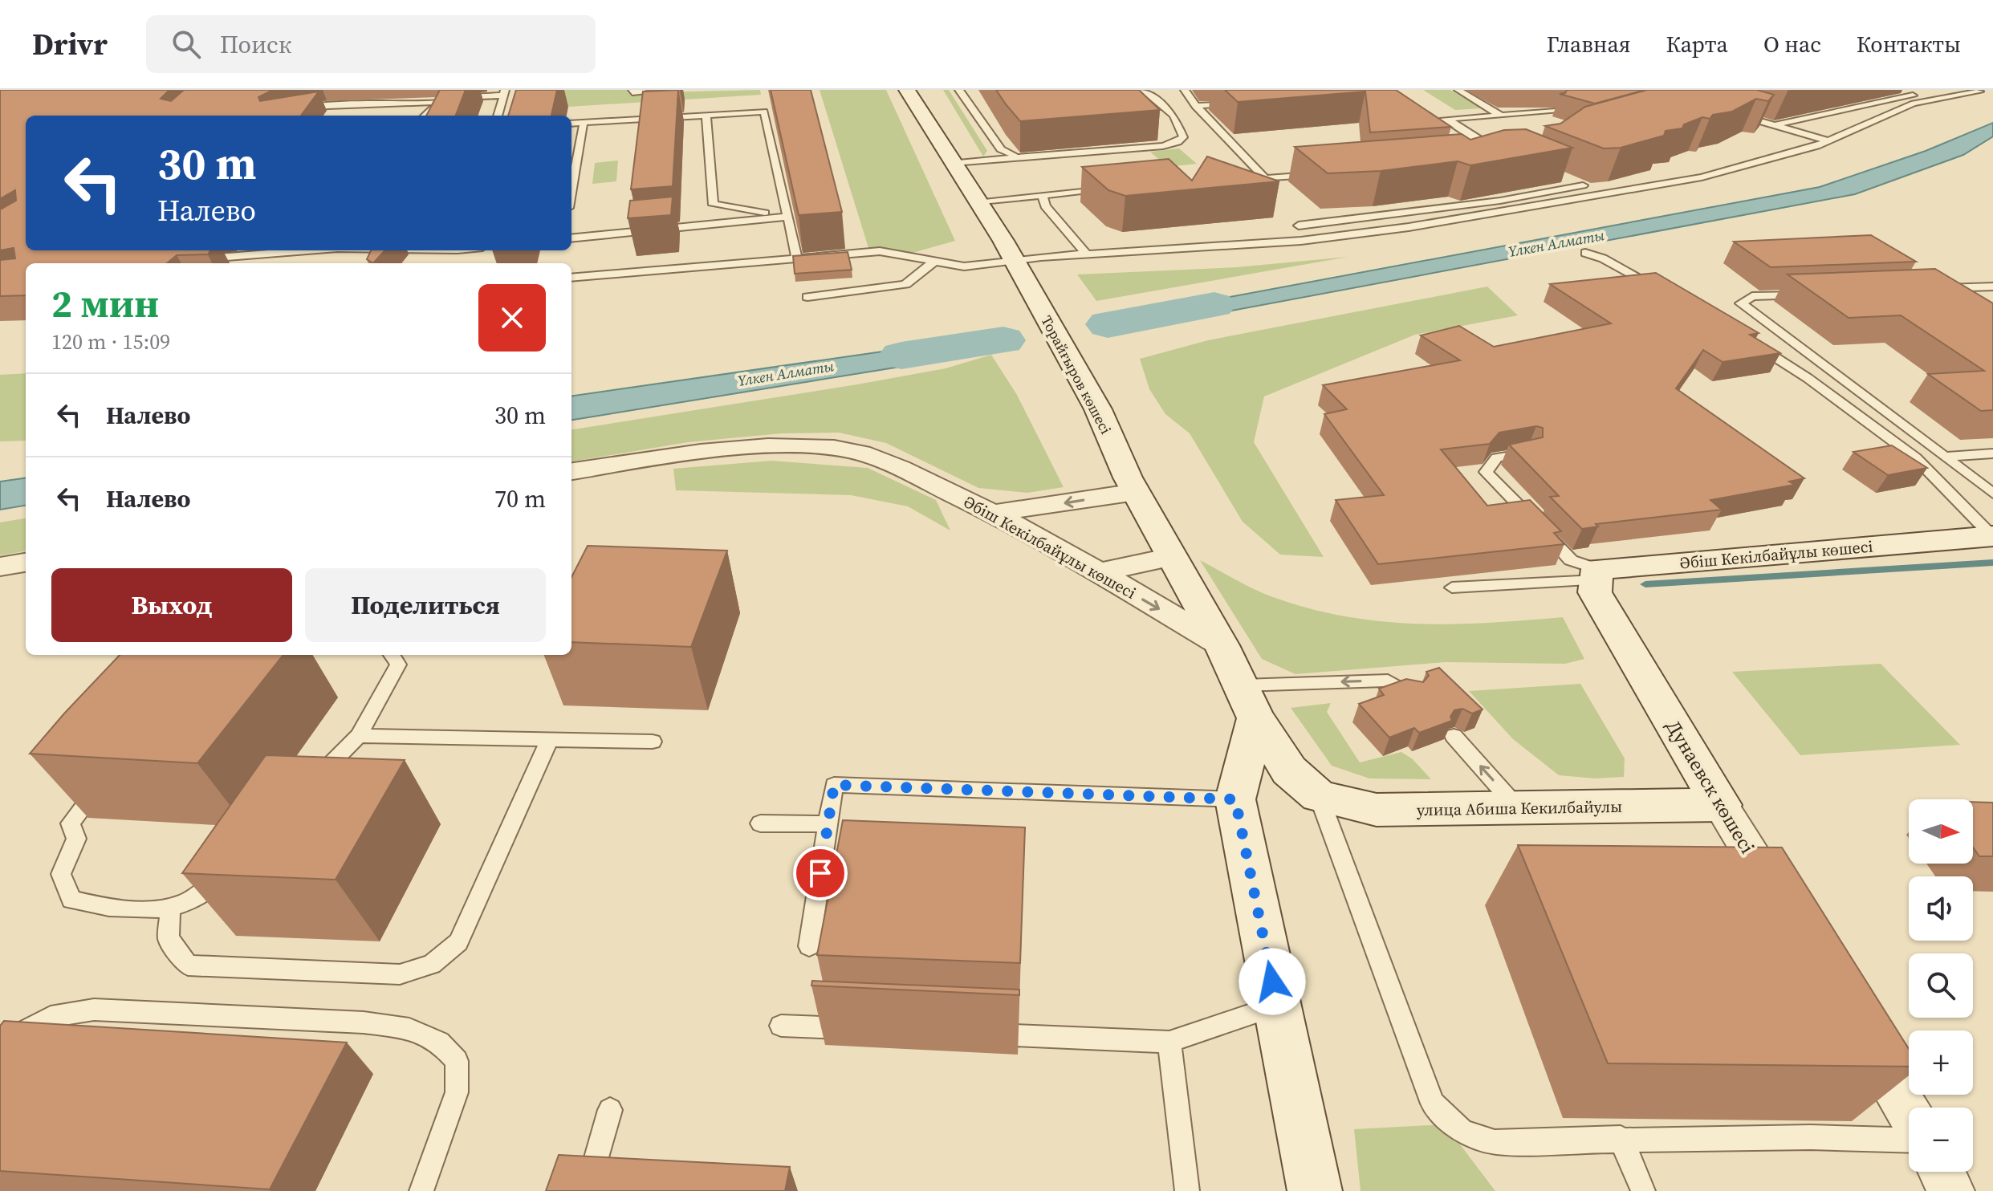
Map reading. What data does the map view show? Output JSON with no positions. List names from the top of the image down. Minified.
{"streets":{"street":["Торайғыров көшесі","Әбіш Кекілбайұлы көшесі","Дунаевск көшесі","улица Абиша Кекилбайулы"]},"crossings":[["Торайғыров көшесі","Әбіш Кекілбайұлы көшесі"],["Торайғыров көшесі","улица Абиша Кекилбайулы"],["Әбіш Кекілбайұлы көшесі","Дунаевск көшесі"],["Дунаевск көшесі","улица Абиша Кекилбайулы"]],"water":["Үлкен Алматы"],"north":"right","page":{"header":"Drivr","search":"Поиск","nav":["Главная","Карта","О нас","Контакты"],"turn":["30 m","Налево"],"heading":["2 мин","120 m · 15:09"],"list":[{"name":"Налево","value":"30 m"},{"name":"Налево","value":"70 m"}],"buttons":["Выход","Поделиться"],"map_buttons":["+","−"]}}
